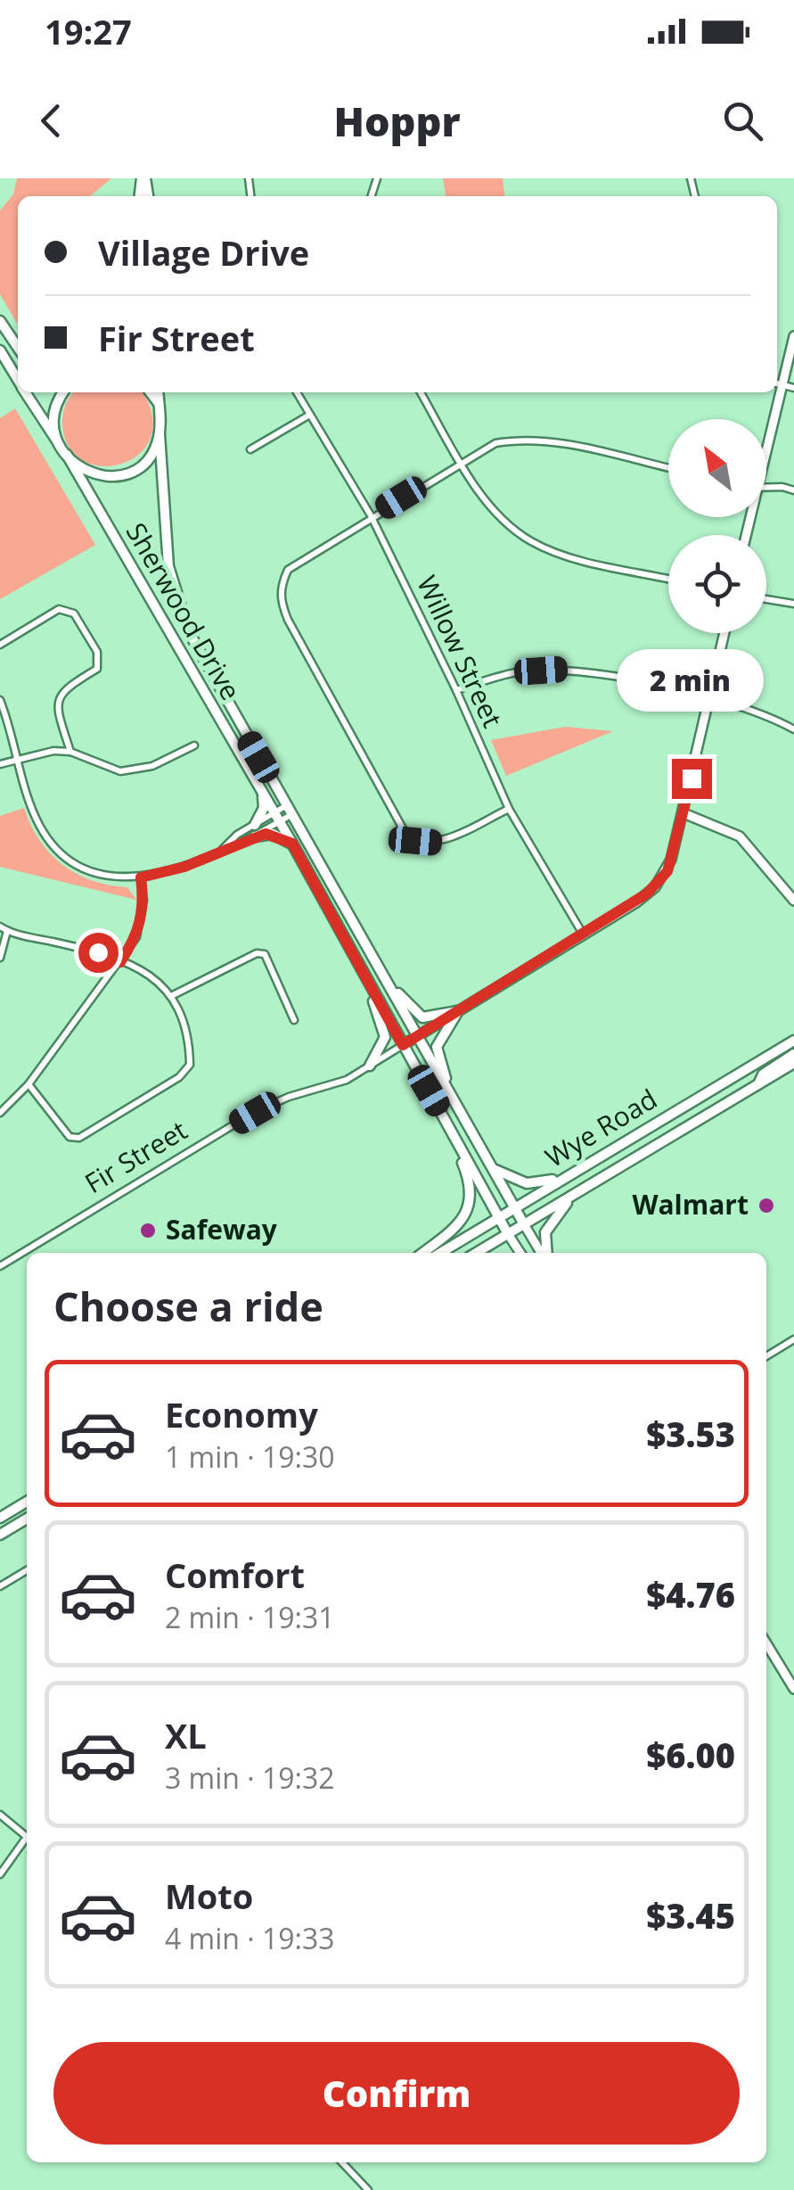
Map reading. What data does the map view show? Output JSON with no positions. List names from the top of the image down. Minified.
{"streets":{"main road":["Sherwood Drive","Wye Road"],"street":["Willow Street","Fir Street"]},"crossings":[["Sherwood Drive","Wye Road"],["Sherwood Drive","Fir Street"],["Willow Street","Fir Street"]],"places":["Walmart","Safeway"],"north":"top left","page":{"status":"19:27","header":"Hoppr","banner":["Village Drive","Fir Street"],"bubble":"2 min","heading":"Choose a ride","list":[{"name":"Economy","note":"1 min · 19:30","value":"$3.53"},{"name":"Comfort","note":"2 min · 19:31","value":"$4.76"},{"name":"XL","note":"3 min · 19:32","value":"$6.00"},{"name":"Moto","note":"4 min · 19:33","value":"$3.45"}],"buttons":"Confirm"}}
